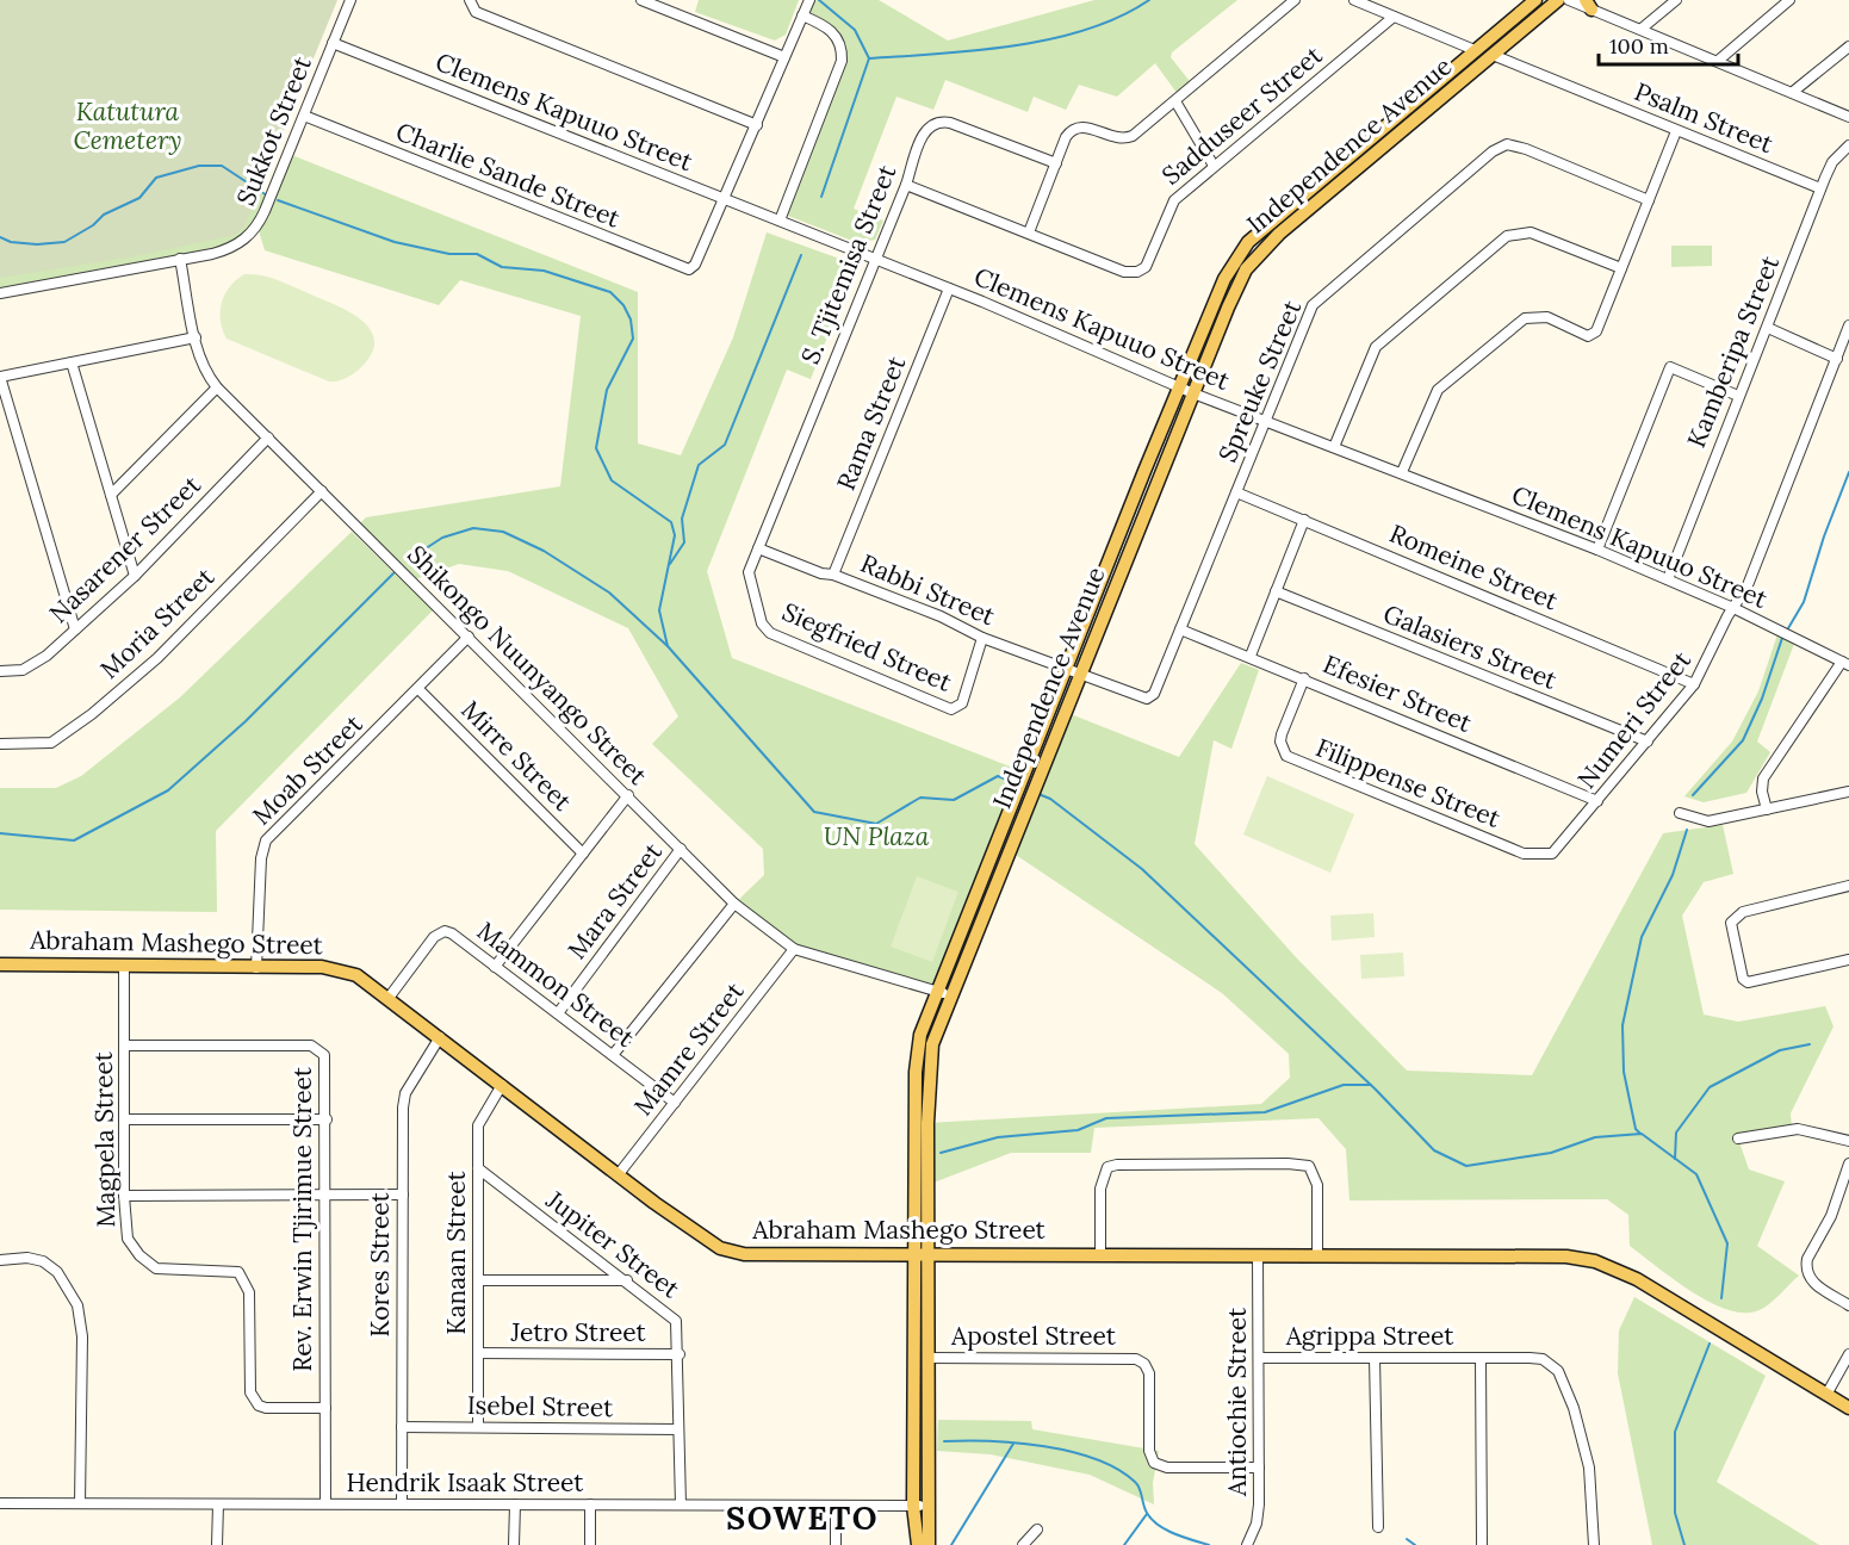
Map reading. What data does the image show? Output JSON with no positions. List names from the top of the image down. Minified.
{"streets":{"main road":["Independence Avenue","Abraham Mashego Street"],"street":["Clemens Kapuuo Street","Sadduseer Street","Psalm Street","Sukkot Street","Charlie Sande Street","S. Tjitemisa Street","Kamberipa Street","Spreuke Street","Rama Street","Nasarener Street","Romeine Street","Rabbi Street","Moria Street","Siegfried Street","Galasiers Street","Shikongo Nuunyango Street","Efesier Street","Numeri Street","Mirre Street","Moab Street","Filippense Street","Mara Street","Mammon Street","Mamre Street","Magpela Street","Rev. Erwin Tjirimue Street","Jupiter Street","Kanaan Street","Kores Street","Jetro Street","Apostel Street","Agrippa Street","Antiochie Street","Isebel Street","Hendrik Isaak Street"]},"crossings":[["Clemens Kapuuo Street","Sukkot Street"],["Clemens Kapuuo Street","Independence Avenue"],["Clemens Kapuuo Street","Charlie Sande Street"],["Clemens Kapuuo Street","S. Tjitemisa Street"],["Clemens Kapuuo Street","Kamberipa Street"],["Clemens Kapuuo Street","Spreuke Street"],["Clemens Kapuuo Street","Rama Street"],["Clemens Kapuuo Street","Numeri Street"],["Sadduseer Street","S. Tjitemisa Street"],["Psalm Street","Independence Avenue"],["Psalm Street","Kamberipa Street"],["Sukkot Street","Charlie Sande Street"],["Sukkot Street","Shikongo Nuunyango Street"],["Independence Avenue","Spreuke Street"],["Independence Avenue","Rabbi Street"],["Independence Avenue","Shikongo Nuunyango Street"],["Independence Avenue","Abraham Mashego Street"],["Independence Avenue","Apostel Street"],["Independence Avenue","Hendrik Isaak Street"],["S. Tjitemisa Street","Rabbi Street"],["S. Tjitemisa Street","Siegfried Street"],["Spreuke Street","Romeine Street"],["Spreuke Street","Rabbi Street"],["Spreuke Street","Efesier Street"],["Rama Street","Rabbi Street"],["Nasarener Street","Shikongo Nuunyango Street"],["Romeine Street","Numeri Street"],["Rabbi Street","Siegfried Street"],["Moria Street","Shikongo Nuunyango Street"],["Galasiers Street","Numeri Street"],["Shikongo Nuunyango Street","Moab Street"],["Shikongo Nuunyango Street","Mara Street"],["Shikongo Nuunyango Street","Mamre Street"],["Efesier Street","Numeri Street"],["Efesier Street","Filippense Street"],["Numeri Street","Filippense Street"],["Mirre Street","Moab Street"],["Moab Street","Abraham Mashego Street"],["Mara Street","Mammon Street"],["Abraham Mashego Street","Mammon Street"],["Abraham Mashego Street","Mamre Street"],["Abraham Mashego Street","Magpela Street"],["Abraham Mashego Street","Kanaan Street"],["Abraham Mashego Street","Kores Street"],["Abraham Mashego Street","Antiochie Street"],["Mammon Street","Mamre Street"],["Magpela Street","Rev. Erwin Tjirimue Street"],["Rev. Erwin Tjirimue Street","Hendrik Isaak Street"],["Jupiter Street","Kanaan Street"],["Jupiter Street","Jetro Street"],["Jupiter Street","Isebel Street"],["Jupiter Street","Hendrik Isaak Street"],["Kanaan Street","Jetro Street"],["Kanaan Street","Isebel Street"],["Kores Street","Isebel Street"],["Kores Street","Hendrik Isaak Street"],["Apostel Street","Antiochie Street"],["Agrippa Street","Antiochie Street"]],"districts":["SOWETO"],"parks":["Katutura Cemetery","UN Plaza"],"scale_bar":"100 m"}
